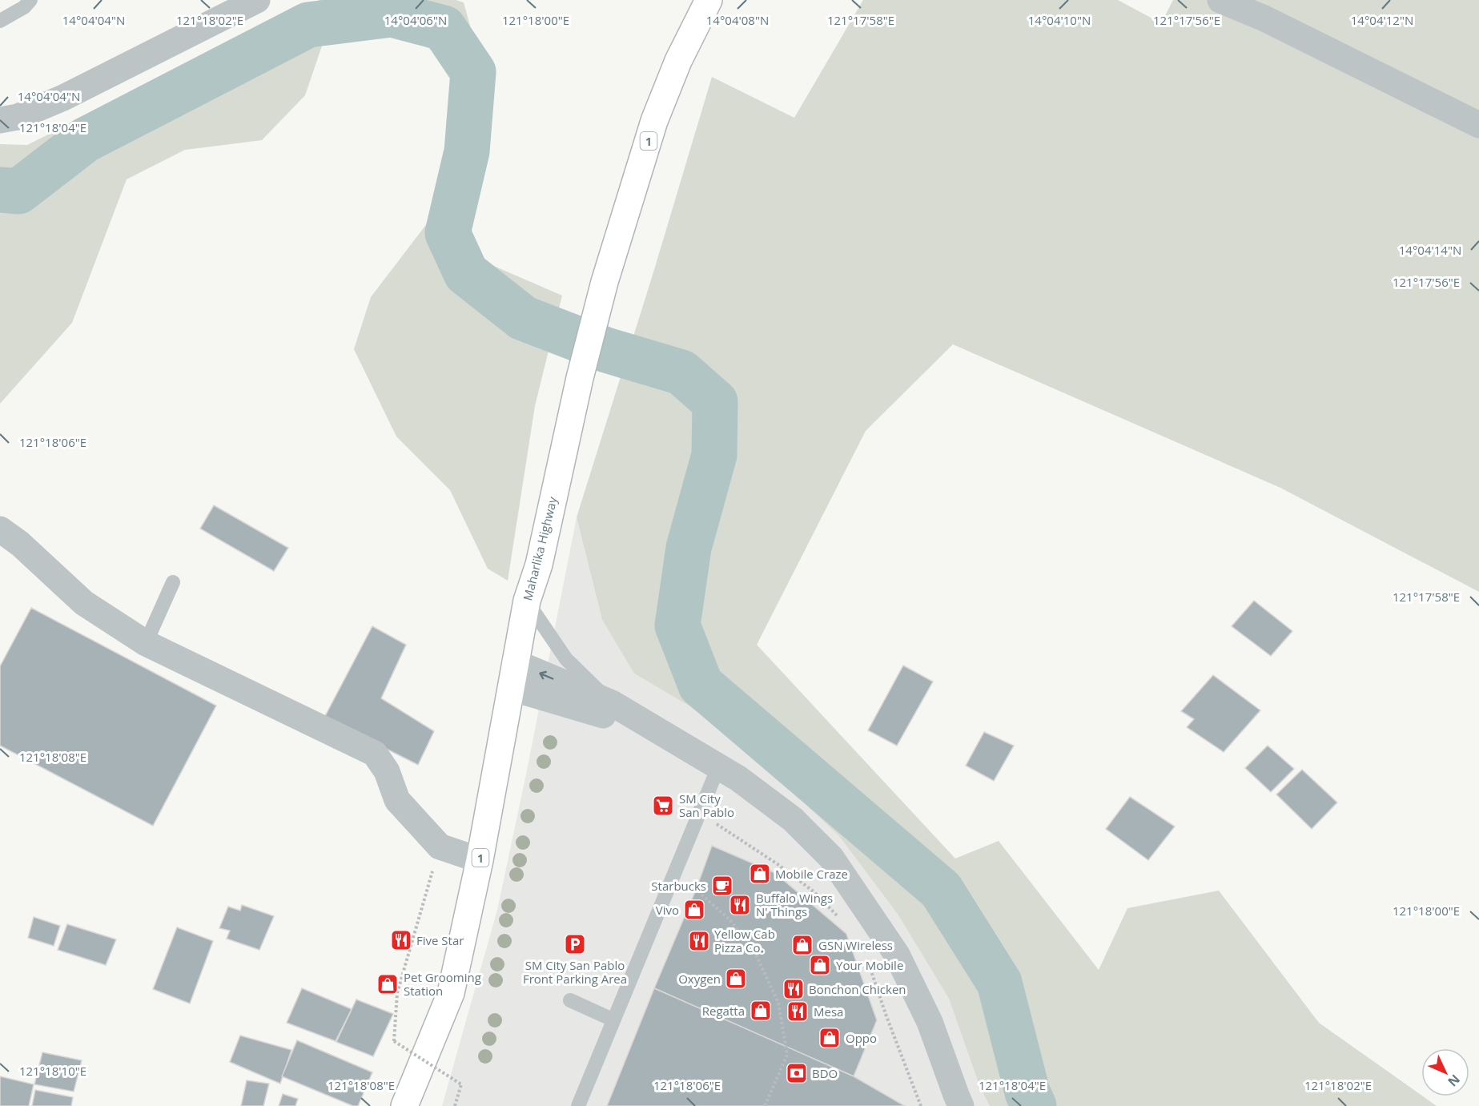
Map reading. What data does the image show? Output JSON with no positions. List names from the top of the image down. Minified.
{"streets":{"main road":["1","Maharlika Highway"]},"places":{"supermarket":["SM City San Pablo"],"shop":["Mobile Craze","Vivo","GSN Wireless","Your Mobile","Oxygen","Pet Grooming Station","Regatta","Oppo"],"cafe":["Starbucks"],"restaurant":["Buffalo Wings N' Things","Five Star","Yellow Cab Pizza Co.","Bonchon Chicken","Mesa"],"parking":["SM City San Pablo Front Parking Area"],"bank":["BDO"]},"north":"bottom right","coordinates":["121°18'02\"E","121°18'00\"E","121°17'58\"E","121°17'56\"E","14°04'04\"N","14°04'10\"N","14°04'06\"N","14°04'08\"N","14°04'12\"N","121°18'04\"E","14°04'14\"N","121°18'06\"E","121°18'08\"E","121°18'10\"E"]}
